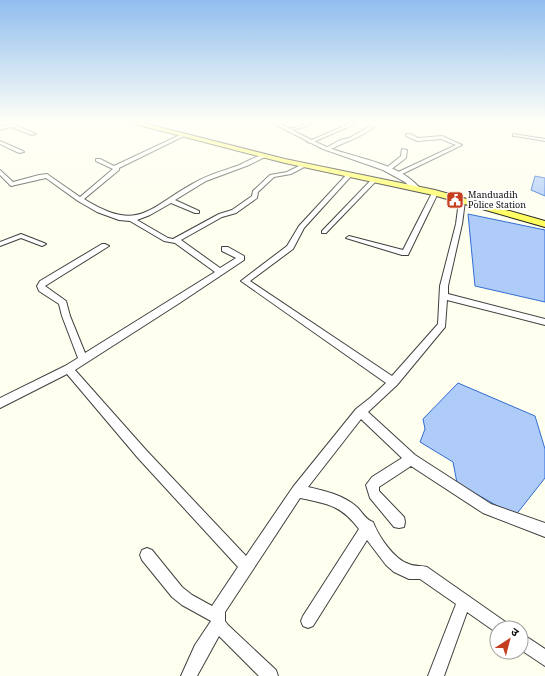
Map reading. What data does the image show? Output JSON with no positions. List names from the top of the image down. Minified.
{"places":{"public building":["Manduadih Police Station"]},"north":"top right"}
